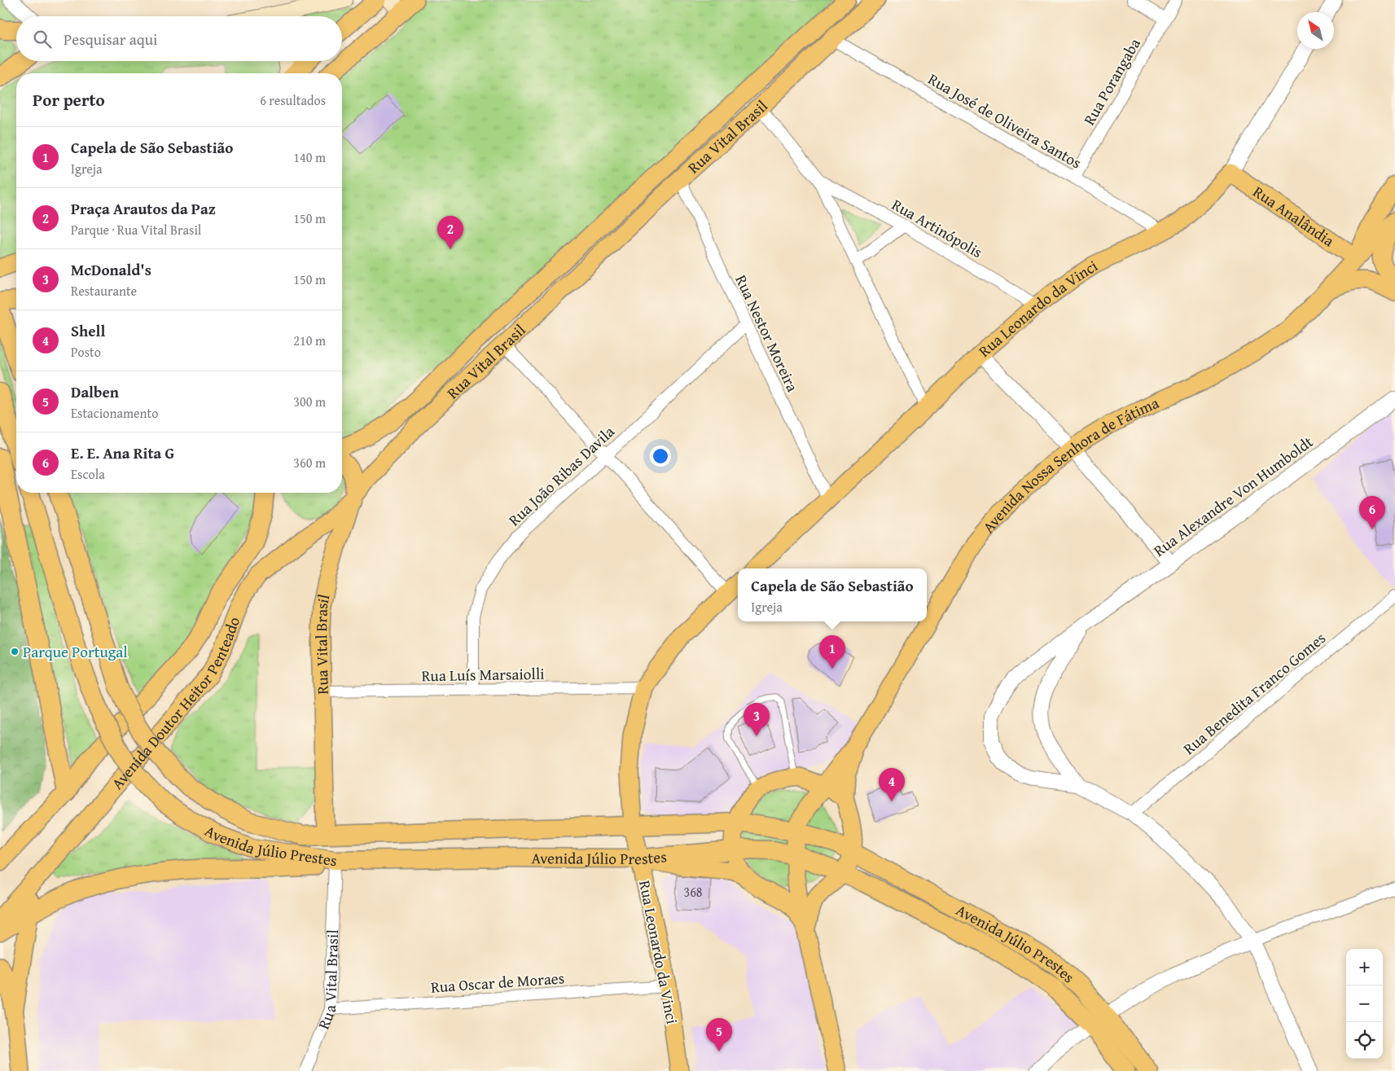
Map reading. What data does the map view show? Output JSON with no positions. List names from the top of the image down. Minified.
{"streets":{"highway":["Avenida Júlio Prestes"],"main road":["Rua Vital Brasil","Rua Analândia","Rua Leonardo da Vinci","Avenida Nossa Senhora de Fátima","Avenida Doutor Heitor Penteado"],"street":["Rua Porangaba","Rua José de Oliveira Santos","Rua Artinópolis","Rua Nestor Moreira","Rua João Ribas Davila","Rua Alexandre Von Humboldt","Rua Luís Marsaiolli","Rua Benedita Franco Gomes","Rua Oscar de Moraes"]},"crossings":[["Rua Porangaba","Rua José de Oliveira Santos"],["Rua José de Oliveira Santos","Rua Vital Brasil"],["Rua José de Oliveira Santos","Rua Leonardo da Vinci"],["Rua Vital Brasil","Rua Nestor Moreira"],["Rua Vital Brasil","Rua Luís Marsaiolli"],["Rua Vital Brasil","Avenida Doutor Heitor Penteado"],["Rua Vital Brasil","Avenida Júlio Prestes"],["Rua Vital Brasil","Rua Oscar de Moraes"],["Rua Analândia","Rua Leonardo da Vinci"],["Rua Analândia","Avenida Nossa Senhora de Fátima"],["Rua Artinópolis","Rua Leonardo da Vinci"],["Rua Leonardo da Vinci","Rua Nestor Moreira"],["Rua Leonardo da Vinci","Rua Luís Marsaiolli"],["Rua Leonardo da Vinci","Avenida Júlio Prestes"],["Rua Leonardo da Vinci","Rua Oscar de Moraes"],["Rua Nestor Moreira","Rua João Ribas Davila"],["Avenida Nossa Senhora de Fátima","Avenida Júlio Prestes"],["Rua João Ribas Davila","Rua Luís Marsaiolli"],["Rua Alexandre Von Humboldt","Rua Benedita Franco Gomes"]],"places":["Parque Portugal"],"house_numbers":["368"],"north":"top left","page":{"search":"Pesquisar aqui","heading":["Por perto","6 resultados"],"list":[{"mark":"1","name":"Capela de São Sebastião","note":"Igreja","value":"140 m"},{"mark":"2","name":"Praça Arautos da Paz","note":"Parque · Rua Vital Brasil","value":"150 m"},{"mark":"3","name":"McDonald's","note":"Restaurante","value":"150 m"},{"mark":"4","name":"Shell","note":"Posto","value":"210 m"},{"mark":"5","name":"Dalben","note":"Estacionamento","value":"300 m"},{"mark":"6","name":"E. E. Ana Rita G","note":"Escola","value":"360 m"}],"pins":["2","6","1","3","4","5"],"popup":["Capela de São Sebastião","Igreja"],"map_buttons":["+","−"]}}
